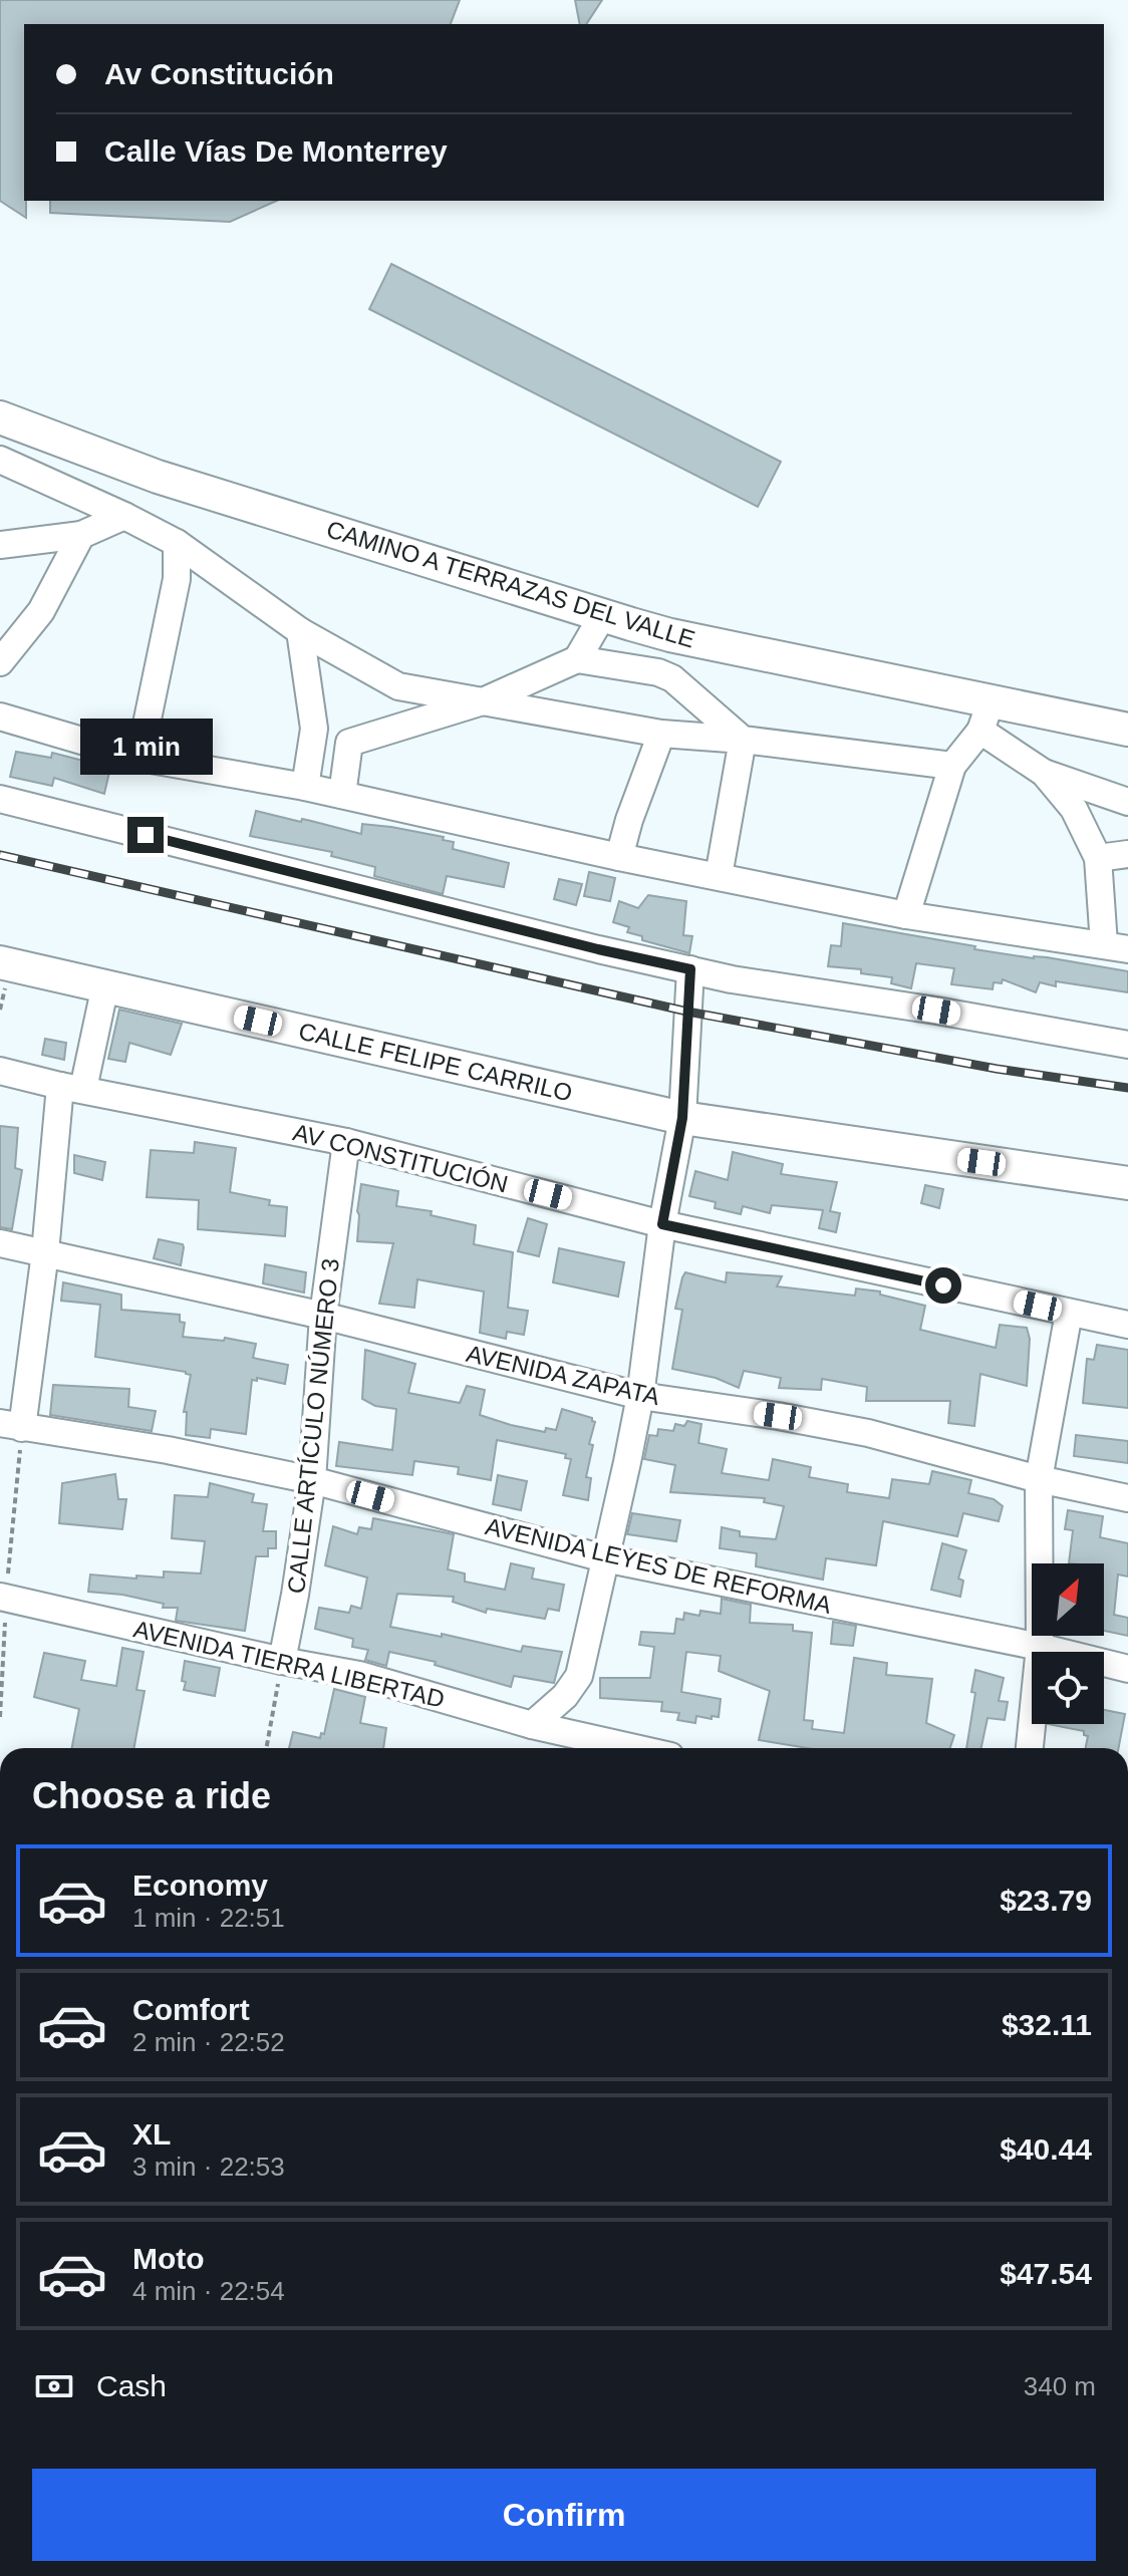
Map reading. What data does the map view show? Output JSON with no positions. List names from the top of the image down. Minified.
{"streets":{"street":["CAMINO A TERRAZAS DEL VALLE","CALLE FELIPE CARRILO","AV CONSTITUCIÓN","AVENIDA ZAPATA","CALLE ARTÍCULO NÚMERO 3","AVENIDA LEYES DE REFORMA","AVENIDA TIERRA LIBERTAD"]},"crossings":[["AV CONSTITUCIÓN","CALLE ARTÍCULO NÚMERO 3"],["AVENIDA ZAPATA","CALLE ARTÍCULO NÚMERO 3"],["CALLE ARTÍCULO NÚMERO 3","AVENIDA LEYES DE REFORMA"],["CALLE ARTÍCULO NÚMERO 3","AVENIDA TIERRA LIBERTAD"]],"north":"top right","page":{"banner":["Av Constitución","Calle Vías De Monterrey"],"bubble":"1 min","heading":"Choose a ride","list":[{"name":"Economy","note":"1 min · 22:51","value":"$23.79"},{"name":"Comfort","note":"2 min · 22:52","value":"$32.11"},{"name":"XL","note":"3 min · 22:53","value":"$40.44"},{"name":"Moto","note":"4 min · 22:54","value":"$47.54"}],"pay":["Cash","340 m"],"buttons":"Confirm"}}
